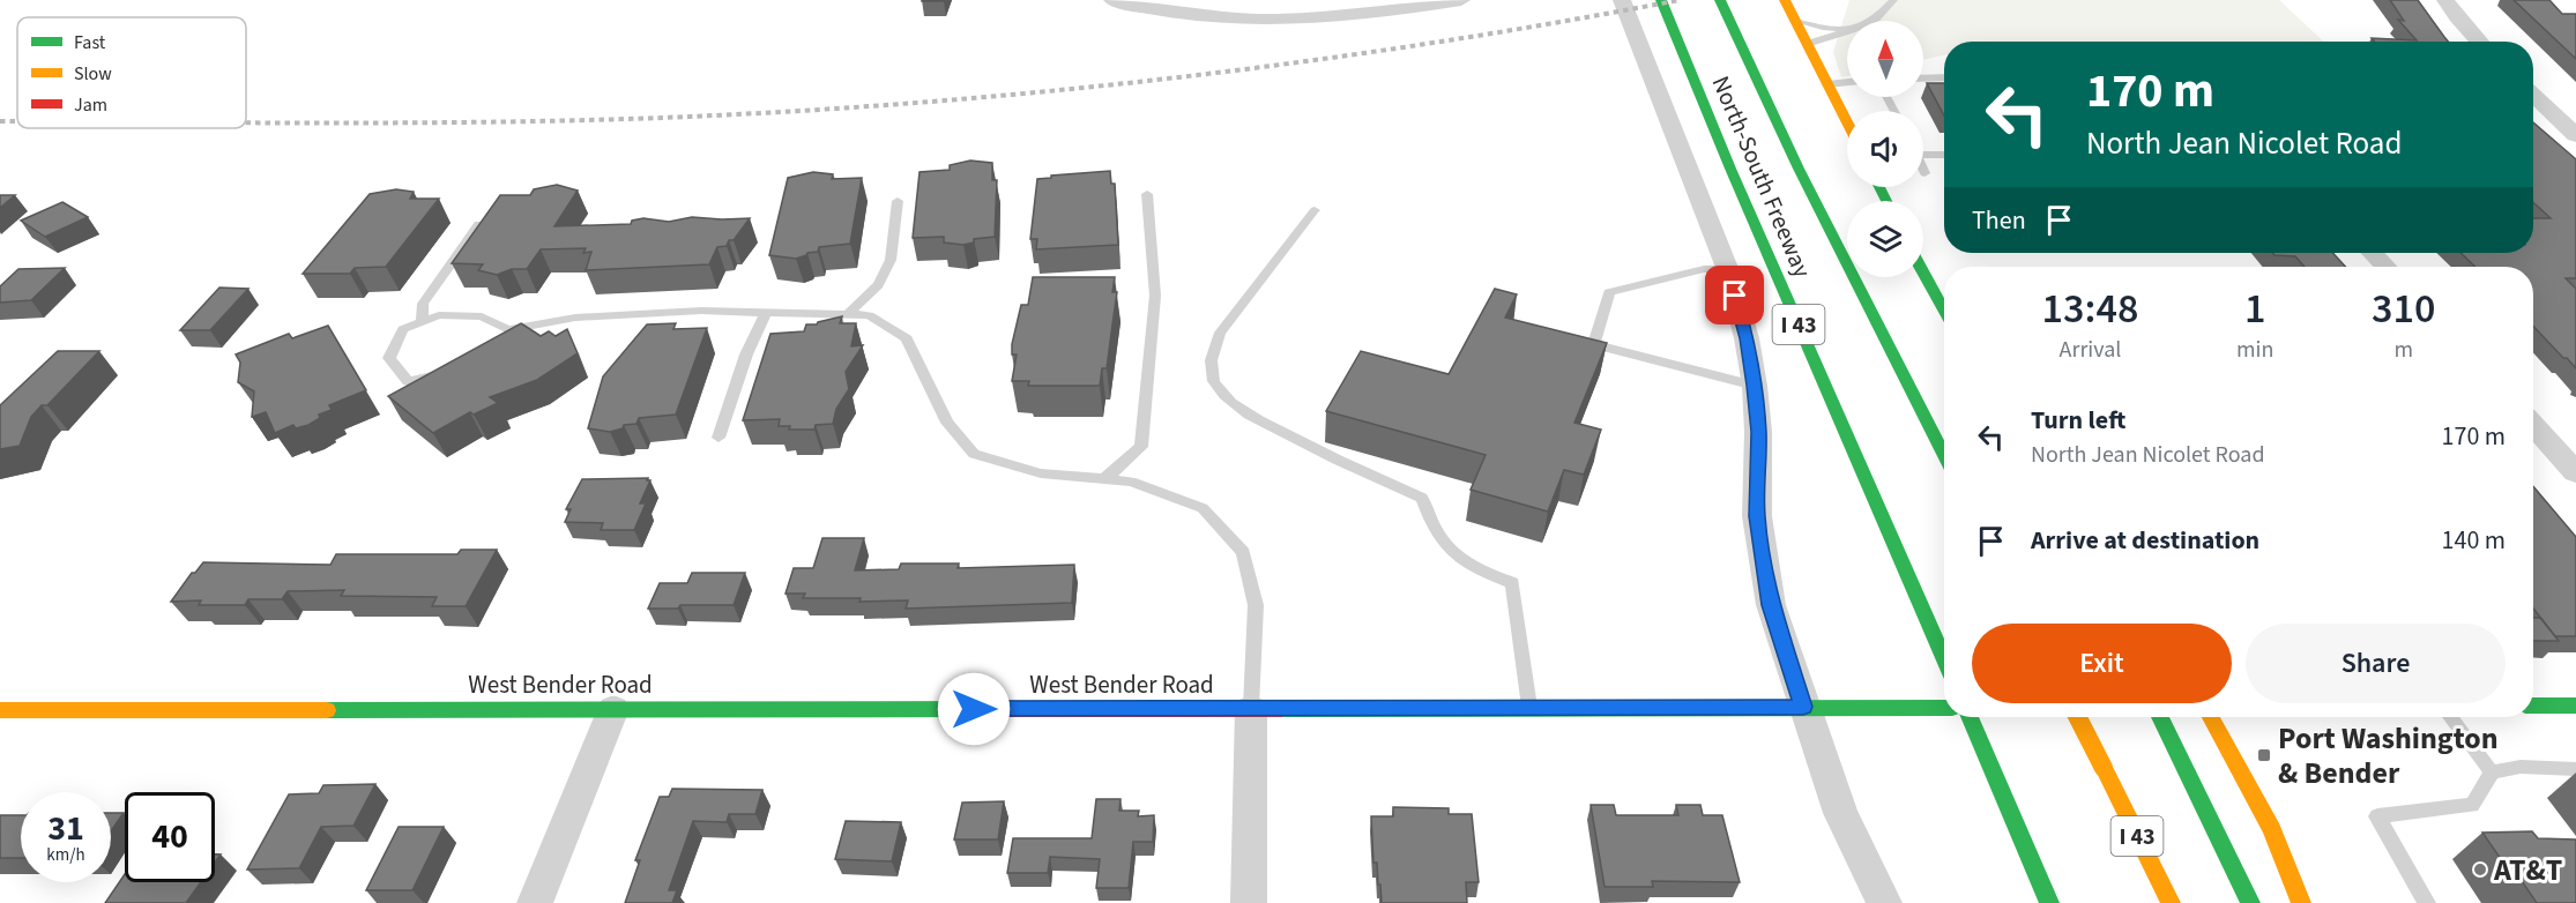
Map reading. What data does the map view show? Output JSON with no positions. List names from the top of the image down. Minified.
{"streets":{"main road":["North-South Freeway","I 43","West Bender Road"]},"places":{"transit":["Port Washington & Bender"],"other":["AT&T"]},"legend":["Fast","Slow","Jam"],"north":"top","page":{"turn":["170 m","North Jean Nicolet Road"],"then":"Then","eta":["13:48","Arrival","1","min","310","m"],"list":[{"name":"Turn left","note":"North Jean Nicolet Road","value":"170 m"},{"name":"Arrive at destination","value":"140 m"}],"buttons":["Exit","Share"],"speed":"31 km/h","limit":"40"}}
